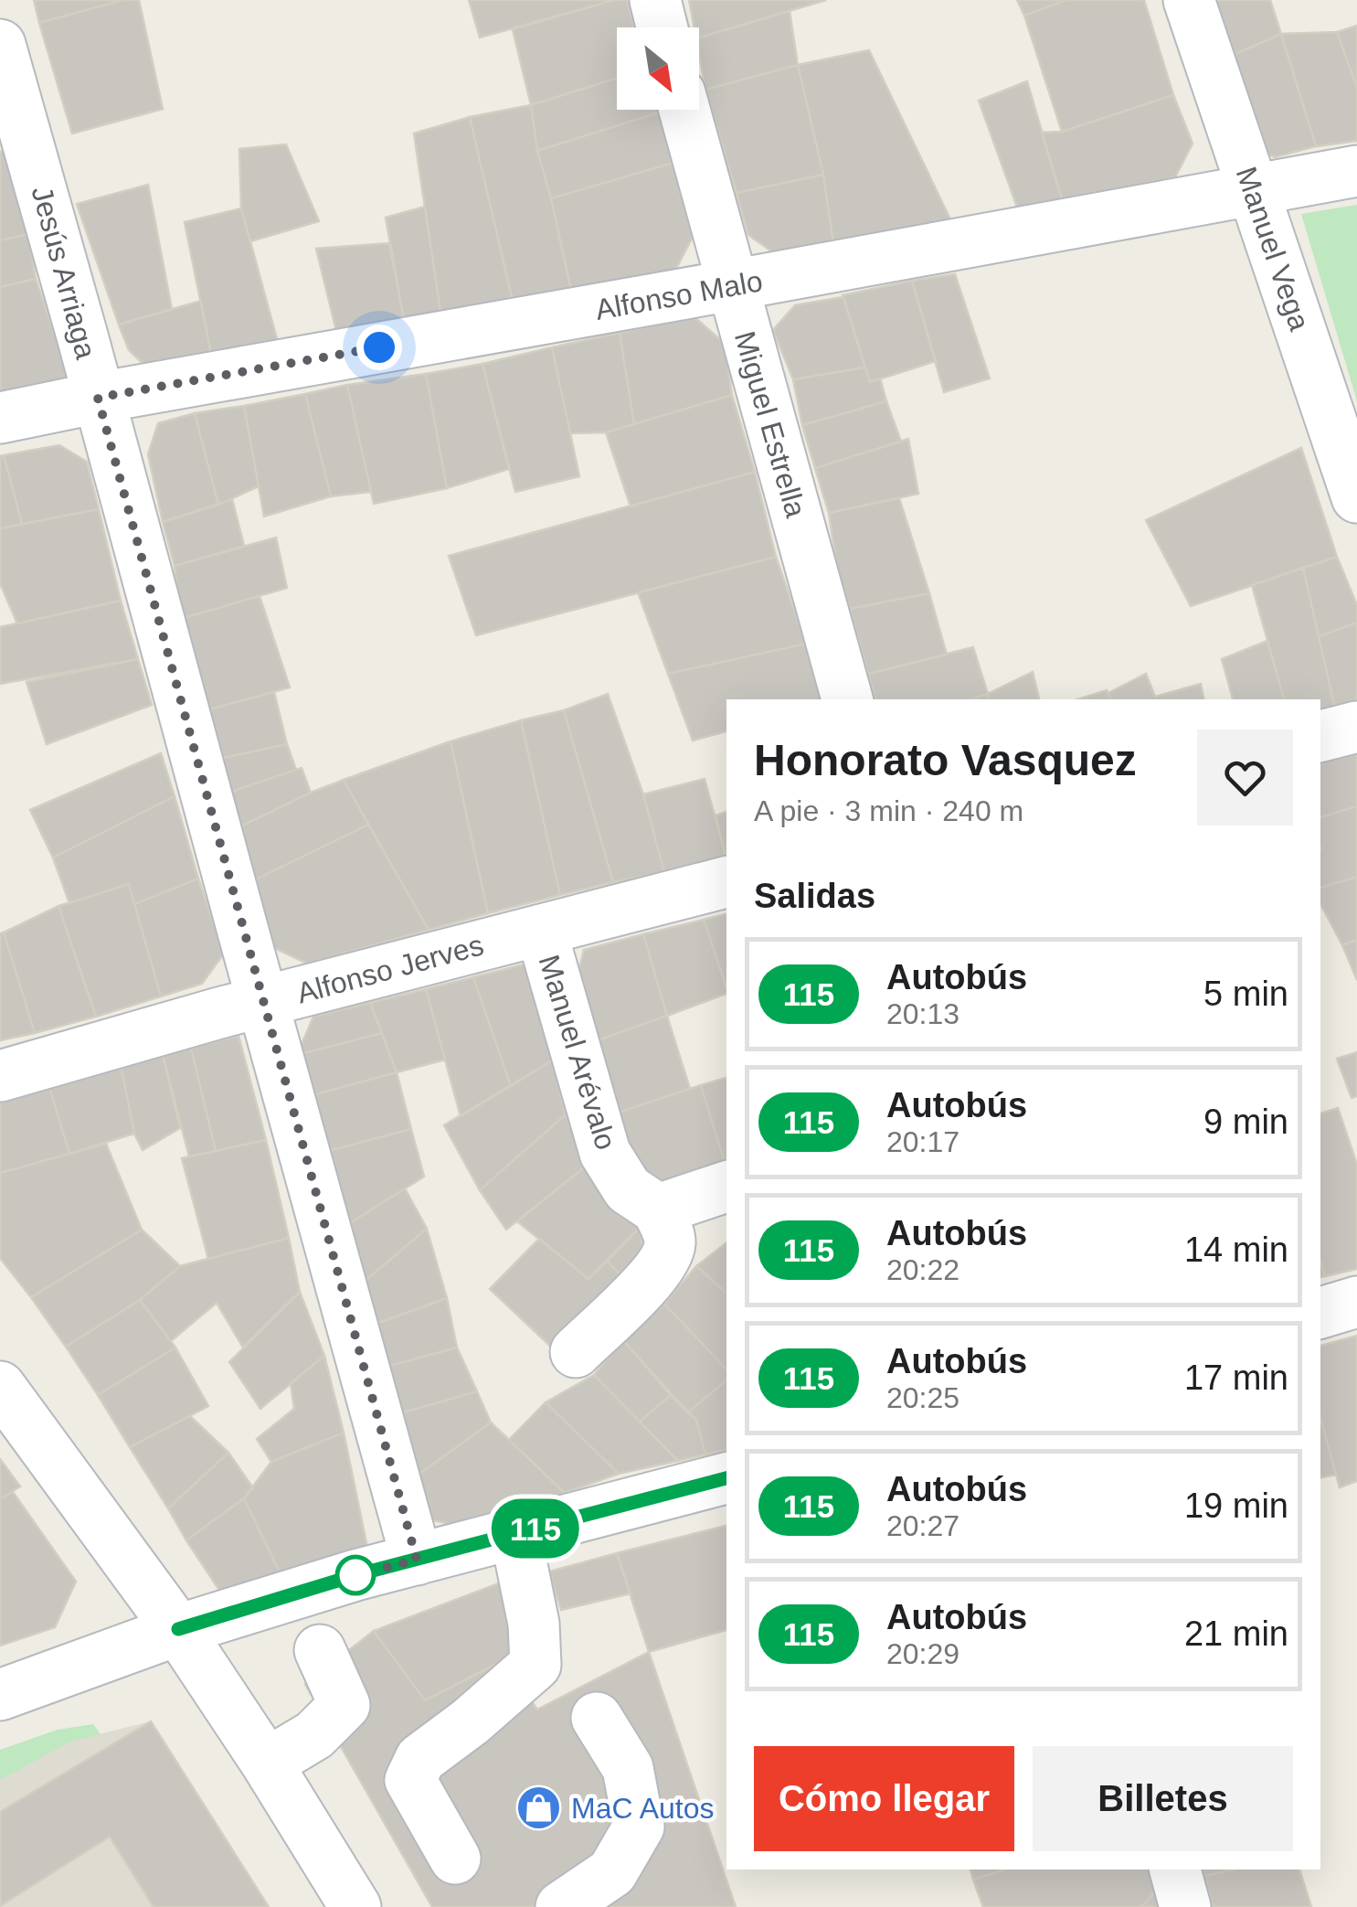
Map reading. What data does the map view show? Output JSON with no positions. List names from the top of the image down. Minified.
{"streets":{"street":["Manuel Vega","Jesús Arriaga","Alfonso Malo","Miguel Estrella","Alfonso Jerves","Manuel Arévalo"]},"crossings":[["Manuel Vega","Alfonso Malo"],["Jesús Arriaga","Alfonso Malo"],["Jesús Arriaga","Alfonso Jerves"],["Alfonso Malo","Miguel Estrella"],["Alfonso Jerves","Manuel Arévalo"]],"places":{"shop":["MaC Autos"]},"lines":["bus line 115"],"north":"bottom right","page":{"on_map":"115","heading":[["Honorato Vasquez","A pie · 3 min · 240 m"],"Salidas"],"list":[{"mark":"115","name":"Autobús","note":"20:13","value":"5 min"},{"mark":"115","name":"Autobús","note":"20:17","value":"9 min"},{"mark":"115","name":"Autobús","note":"20:22","value":"14 min"},{"mark":"115","name":"Autobús","note":"20:25","value":"17 min"},{"mark":"115","name":"Autobús","note":"20:27","value":"19 min"},{"mark":"115","name":"Autobús","note":"20:29","value":"21 min"}],"buttons":["Cómo llegar","Billetes"]}}
